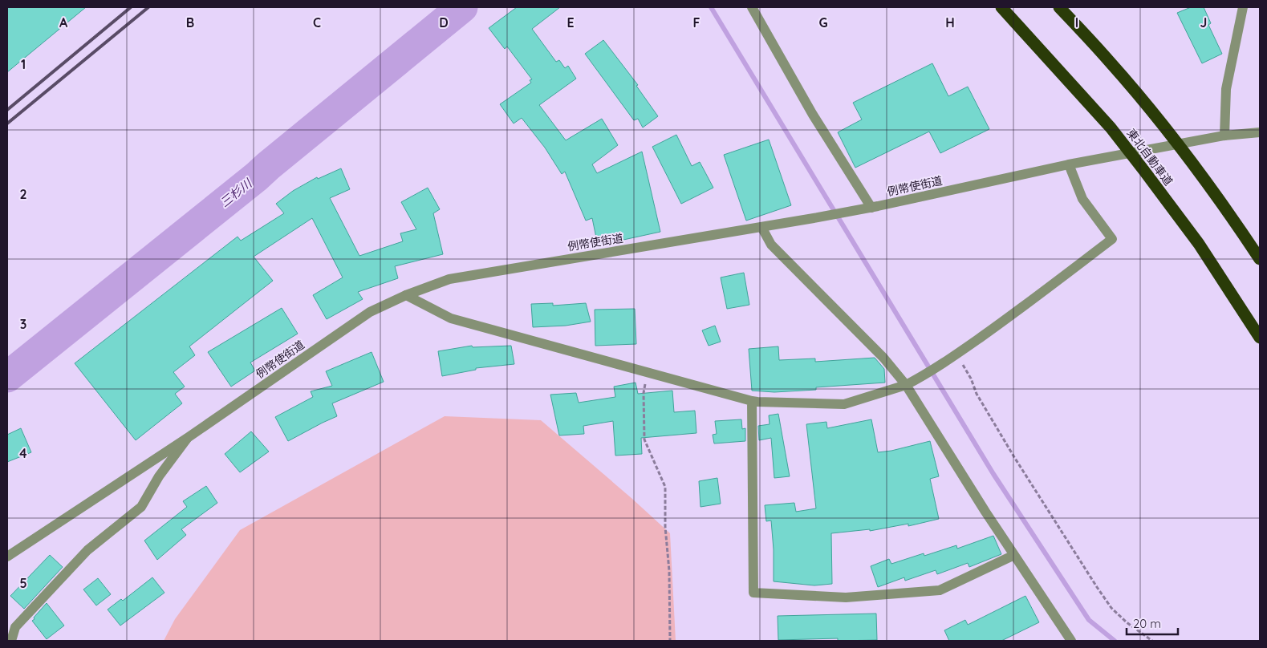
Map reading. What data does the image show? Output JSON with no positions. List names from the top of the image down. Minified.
{"streets":{"highway":["東北自動車道"],"street":["例幣使街道"]},"water":["三杉川"],"scale_bar":"20 m","grid":{"columns":["A","B","C","D","E","F","G","H","I","J"],"rows":["1","2","3","4","5"]}}
